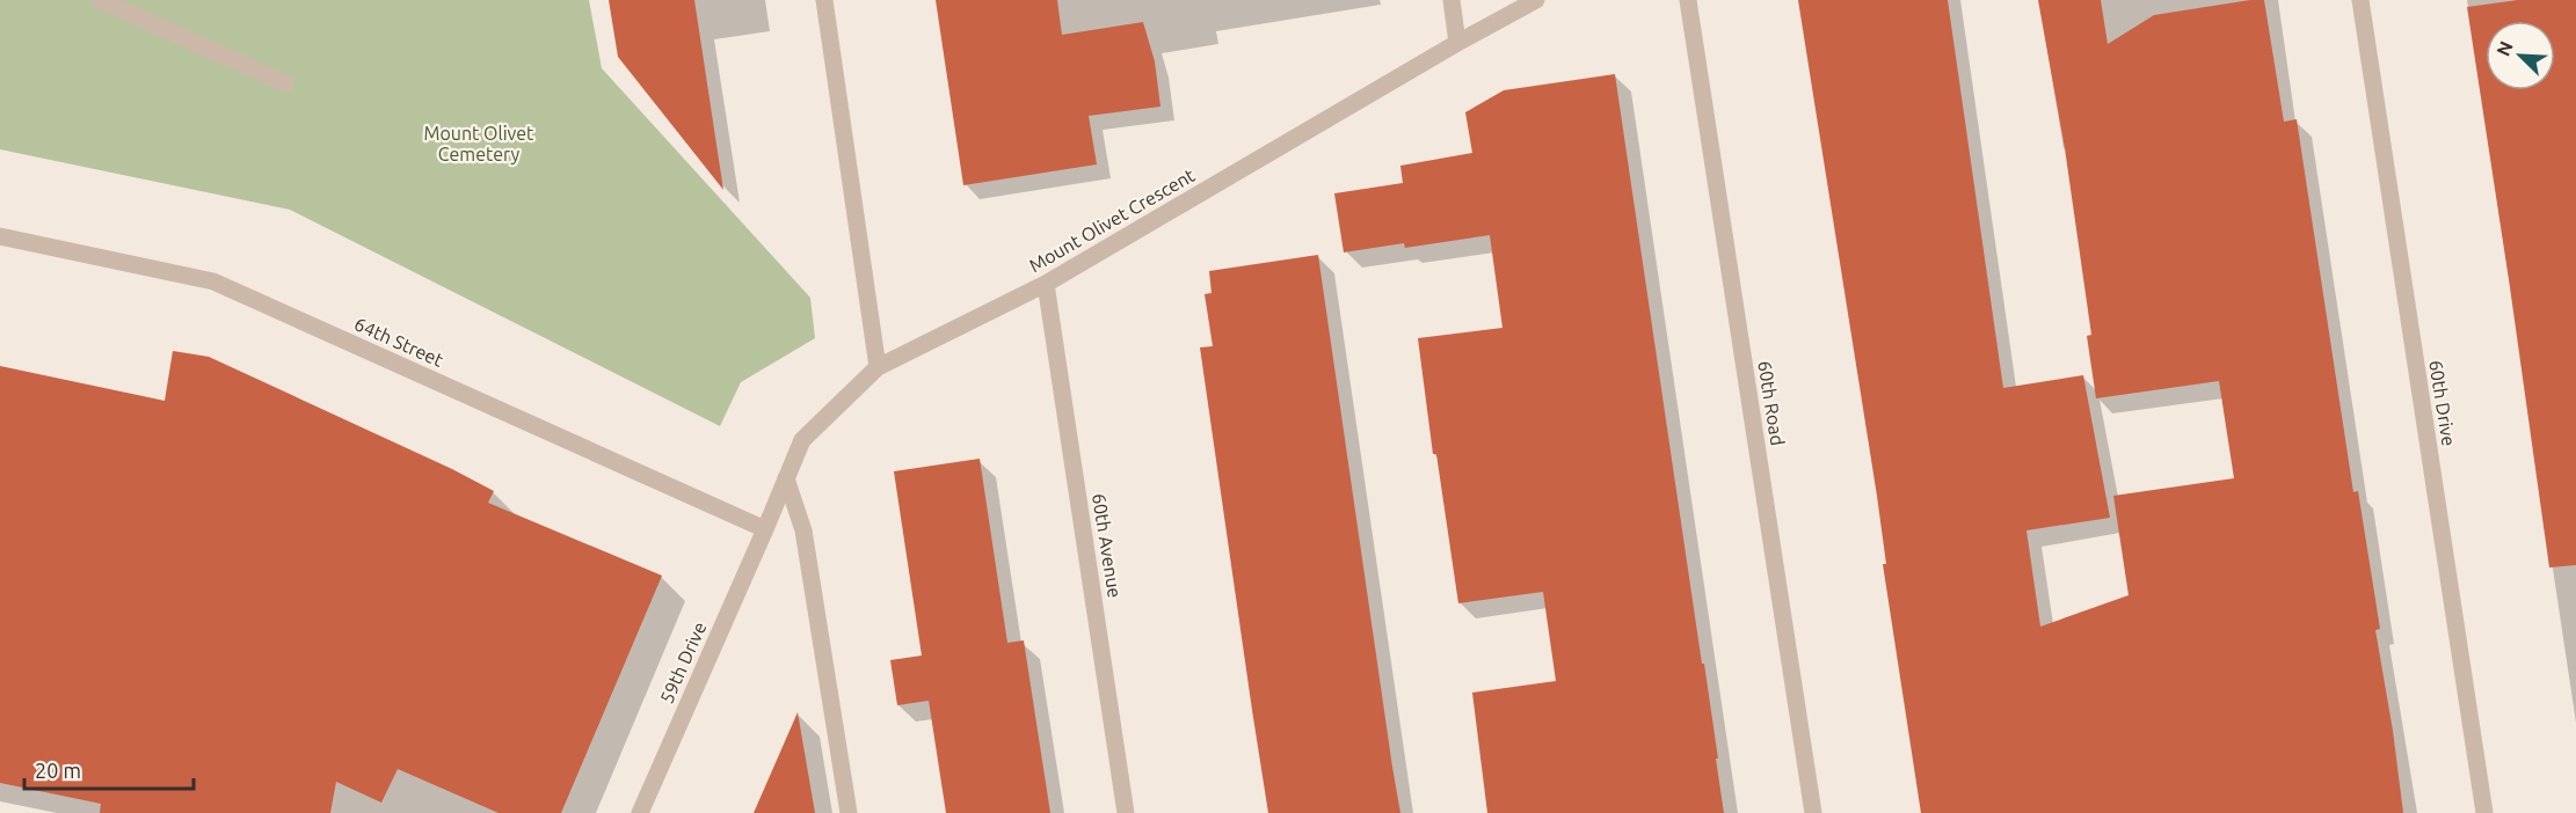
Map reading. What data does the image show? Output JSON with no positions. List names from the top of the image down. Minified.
{"streets":{"street":["Mount Olivet Crescent","64th Street","60th Road","60th Drive","60th Avenue","59th Drive"]},"crossings":[["Mount Olivet Crescent","64th Street"],["Mount Olivet Crescent","60th Avenue"],["Mount Olivet Crescent","59th Drive"],["64th Street","59th Drive"]],"parks":["Mount Olivet Cemetery"],"scale_bar":"20 m","north":"top left"}
